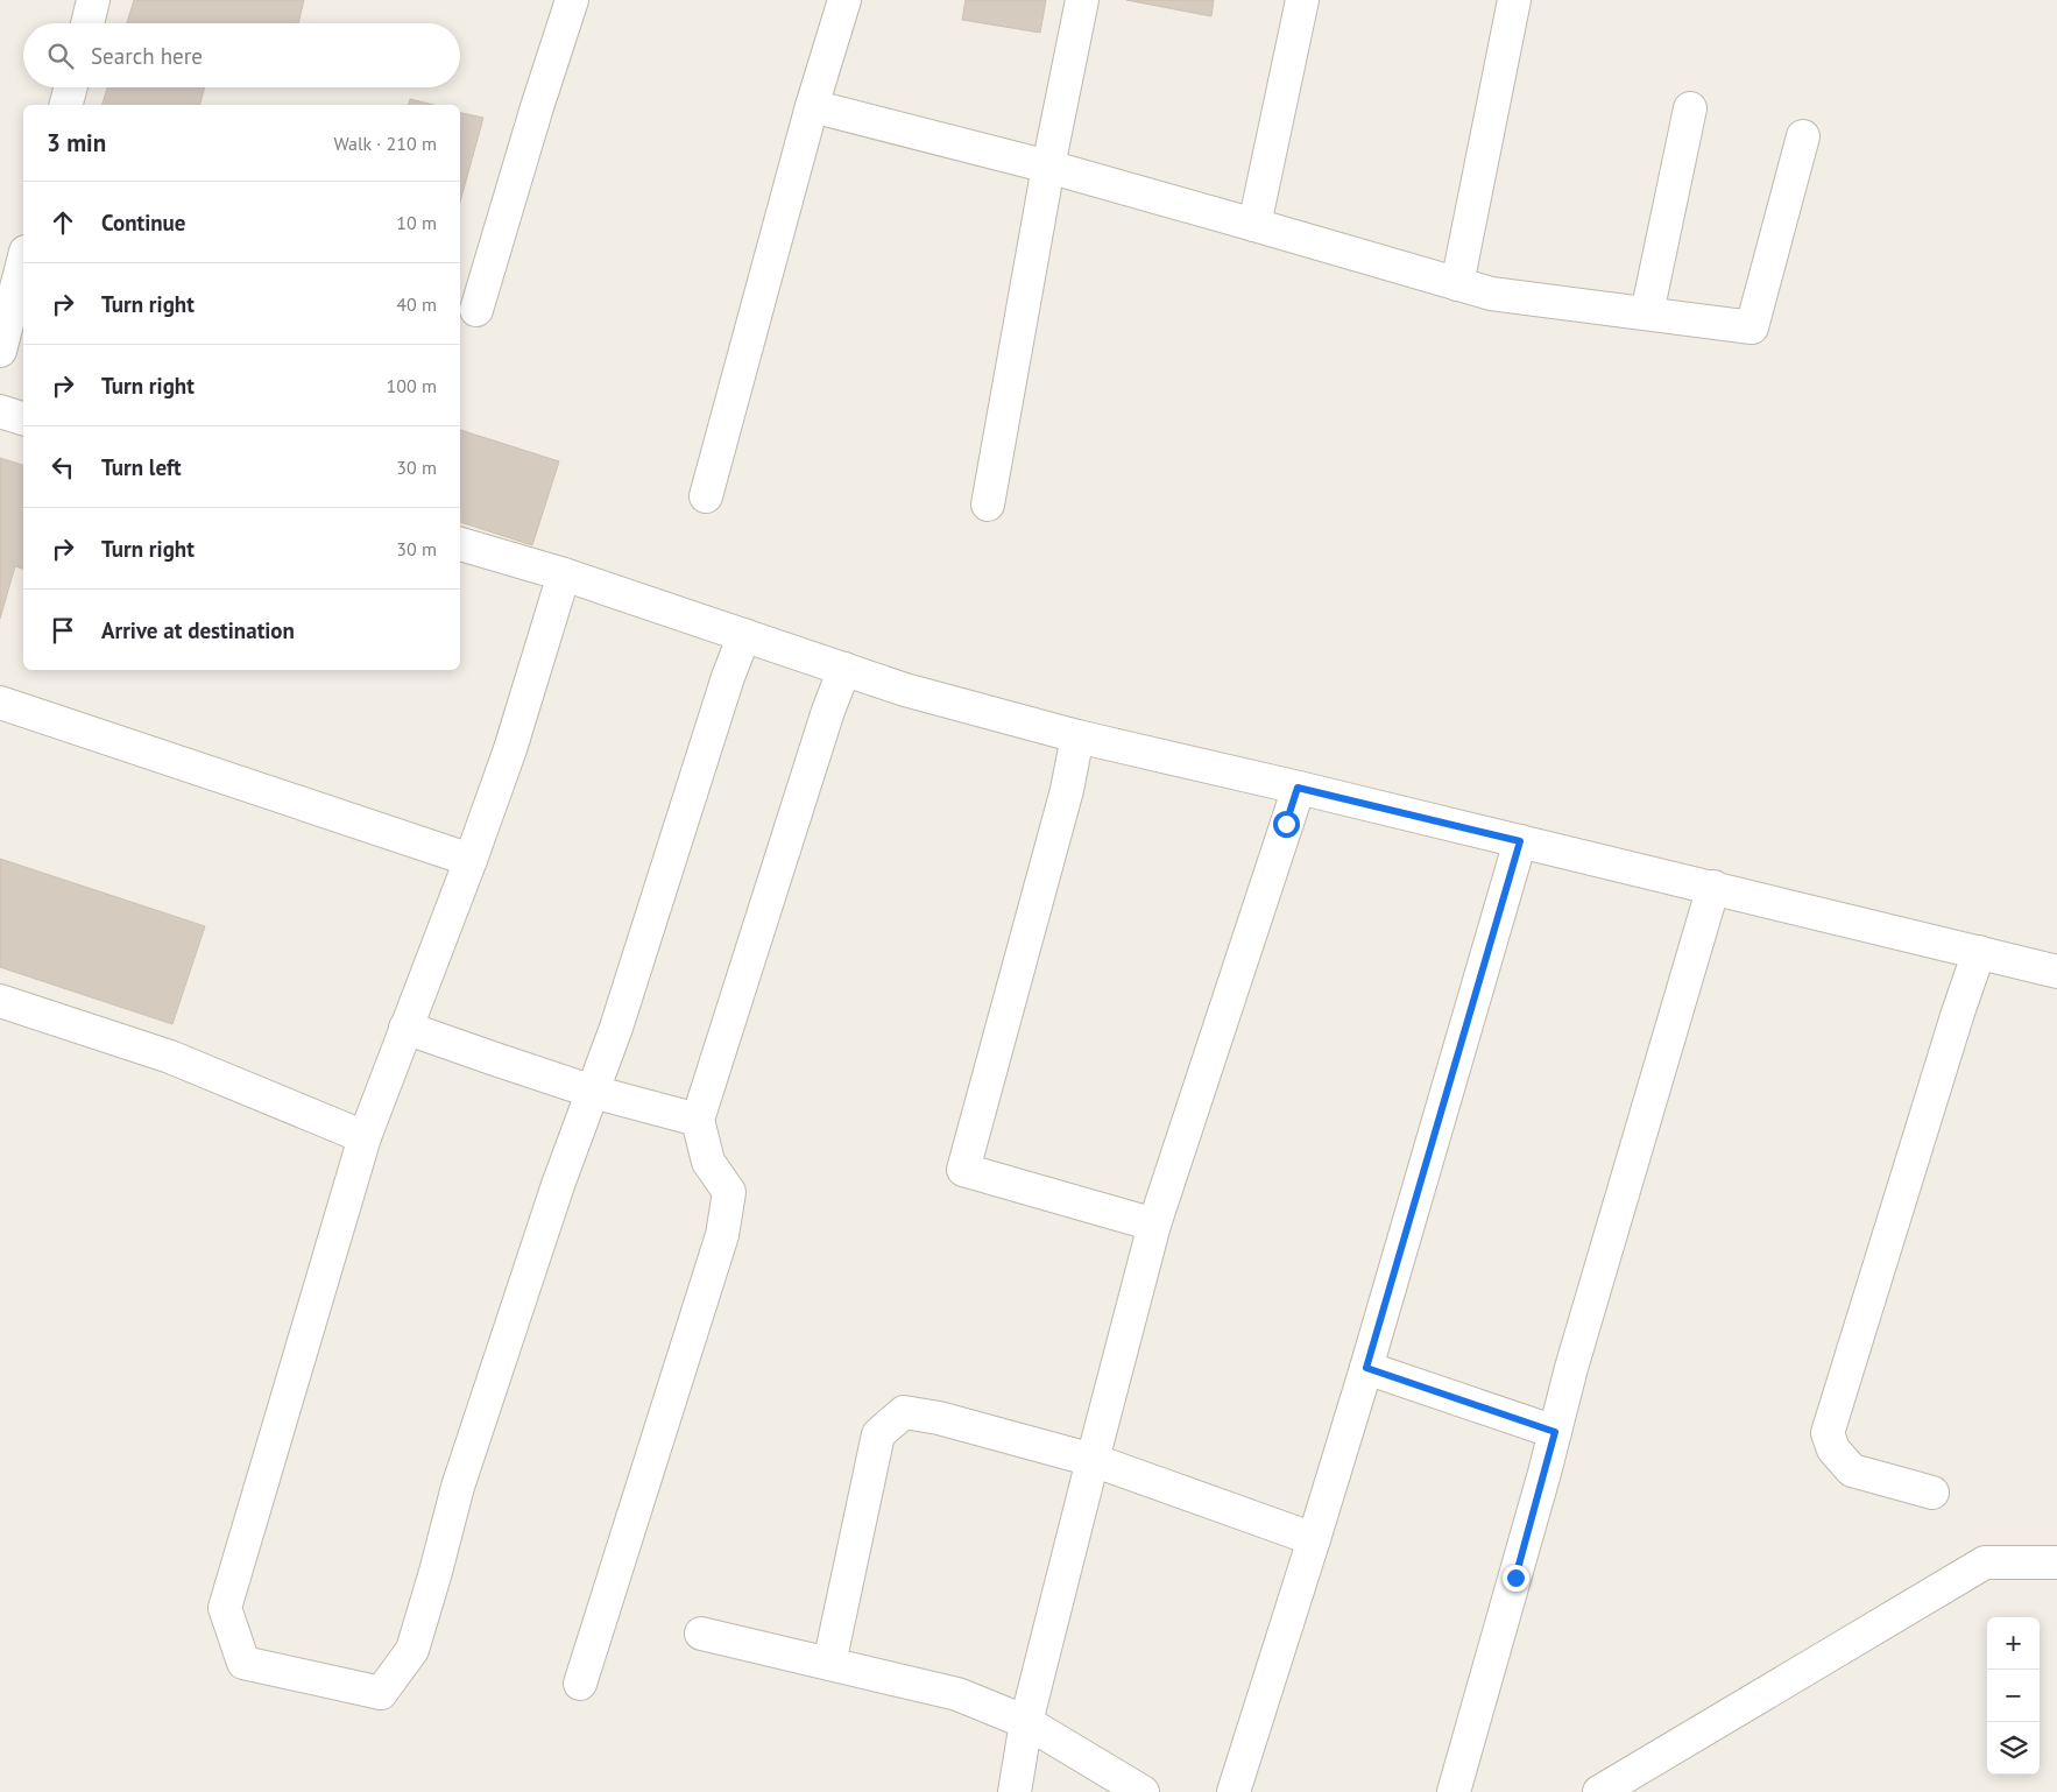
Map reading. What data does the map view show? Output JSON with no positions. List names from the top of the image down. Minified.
{"page":{"search":"Search here","heading":["3 min","Walk · 210 m"],"list":[["Continue","10 m"],["Turn right","40 m"],["Turn right","100 m"],["Turn left","30 m"],["Turn right","30 m"],"Arrive at destination"],"map_buttons":["+","−"]}}
